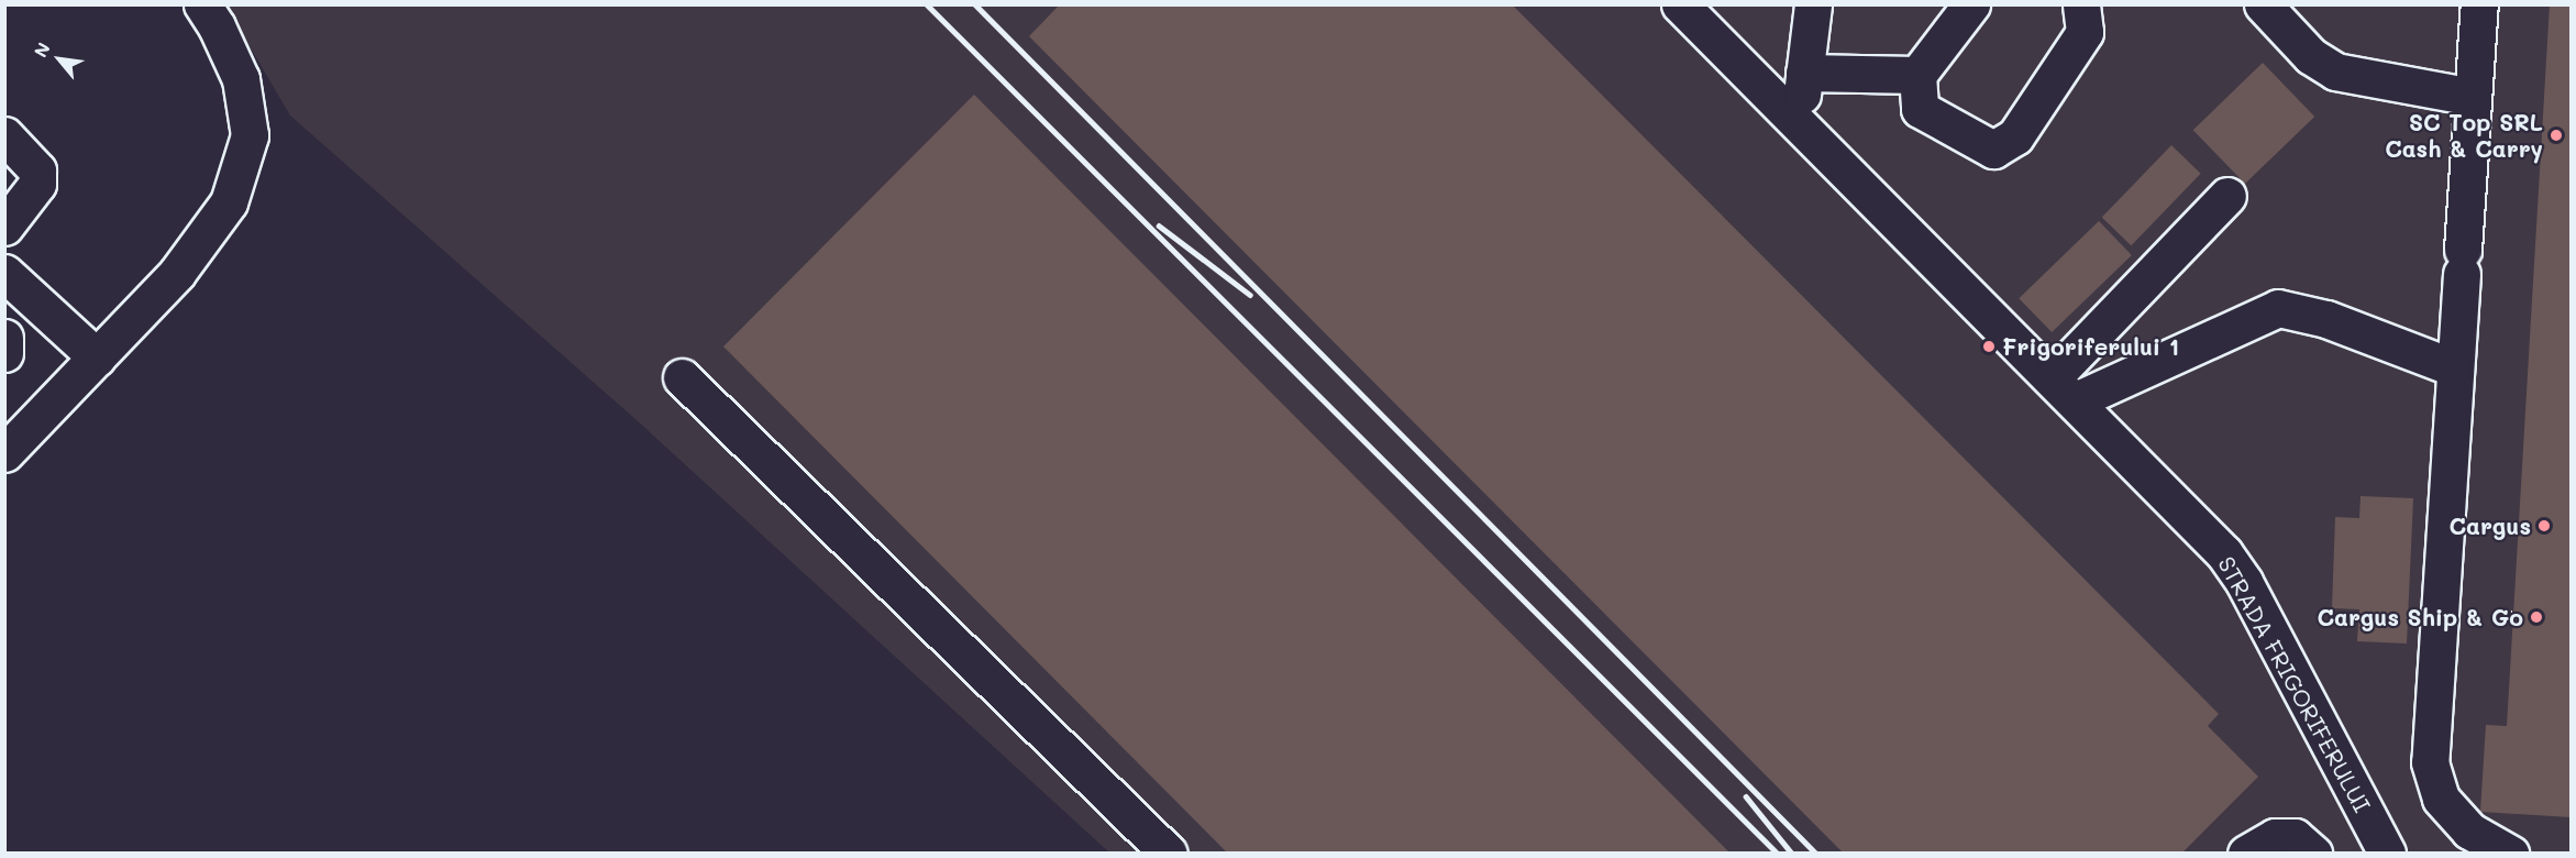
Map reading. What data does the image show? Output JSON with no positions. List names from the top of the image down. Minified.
{"streets":{"street":["STRADA FRIGORIFERULUI"]},"places":["SC Top SRL Cash & Carry","Frigoriferului 1","Cargus","Cargus Ship & Go"],"north":"top left"}
